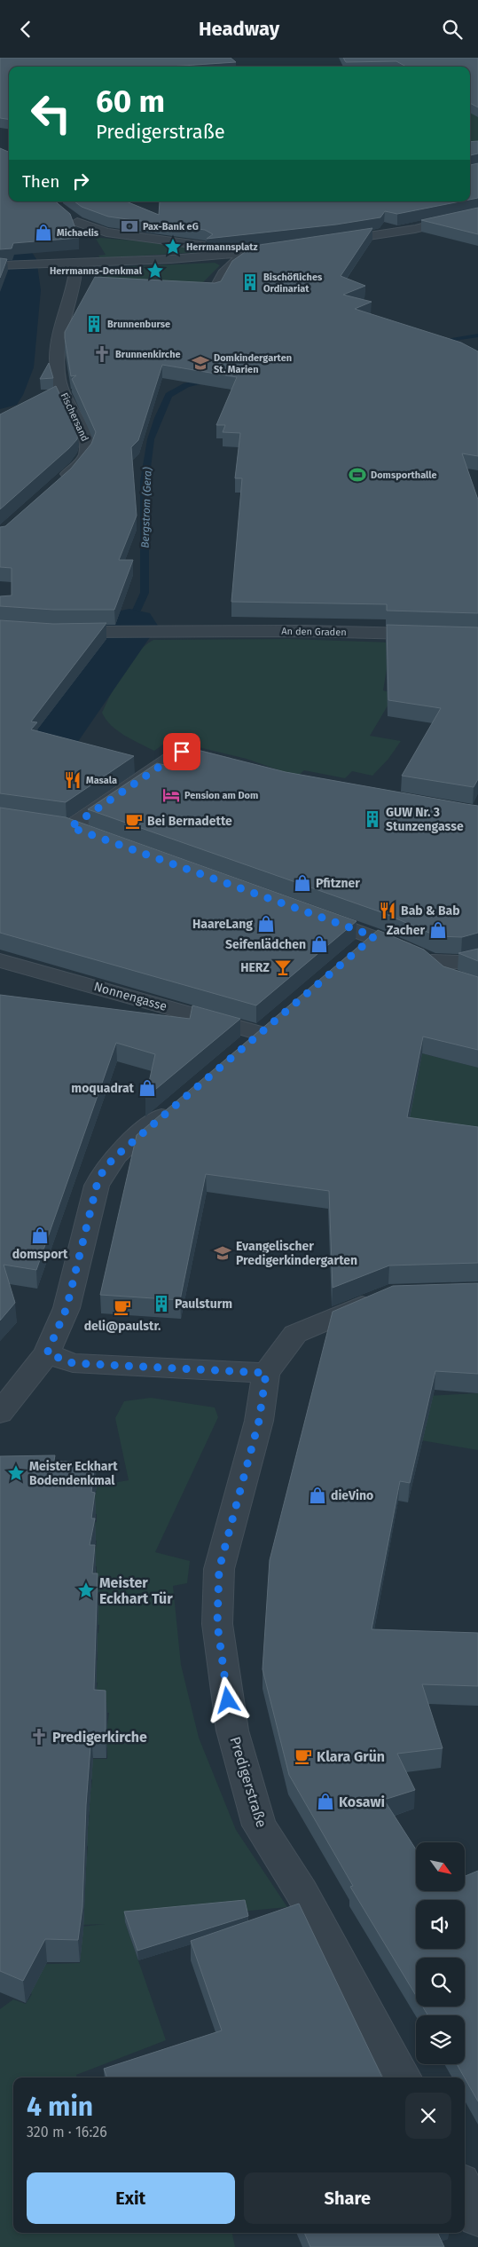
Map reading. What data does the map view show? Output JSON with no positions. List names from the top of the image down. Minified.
{"streets":{"street":["Fischersand","An den Graden","Nonnengasse","Predigerstraße"]},"water":["Bergstrom (Gera)"],"places":{"bank":["Pax-Bank eG"],"shop":["Michaelis","Pfitzner","HaareLang","Zacher","Seifenlädchen","moquadrat","domsport","dieVino","Kosawi"],"place":["Herrmannsplatz","Herrmanns-Denkmal","Meister Eckhart Bodendenkmal","Meister Eckhart Tür"],"building":["Bischöfliches Ordinariat","Brunnenburse","GUW Nr. 3 Stunzengasse","Paulsturm"],"church":["Brunnenkirche","Predigerkirche"],"school or university":["Domkindergarten St. Marien","Evangelischer Predigerkindergarten"],"sports":["Domsporthalle"],"restaurant":["Masala","Bab & Bab"],"hotel":["Pension am Dom"],"cafe":["Bei Bernadette","deli@paulstr.","Klara Grün"],"bar":["HERZ"]},"north":"bottom right","page":{"header":"Headway","turn":["60 m","Predigerstraße"],"then":"Then","heading":["4 min","320 m · 16:26"],"buttons":["Exit","Share"]}}
